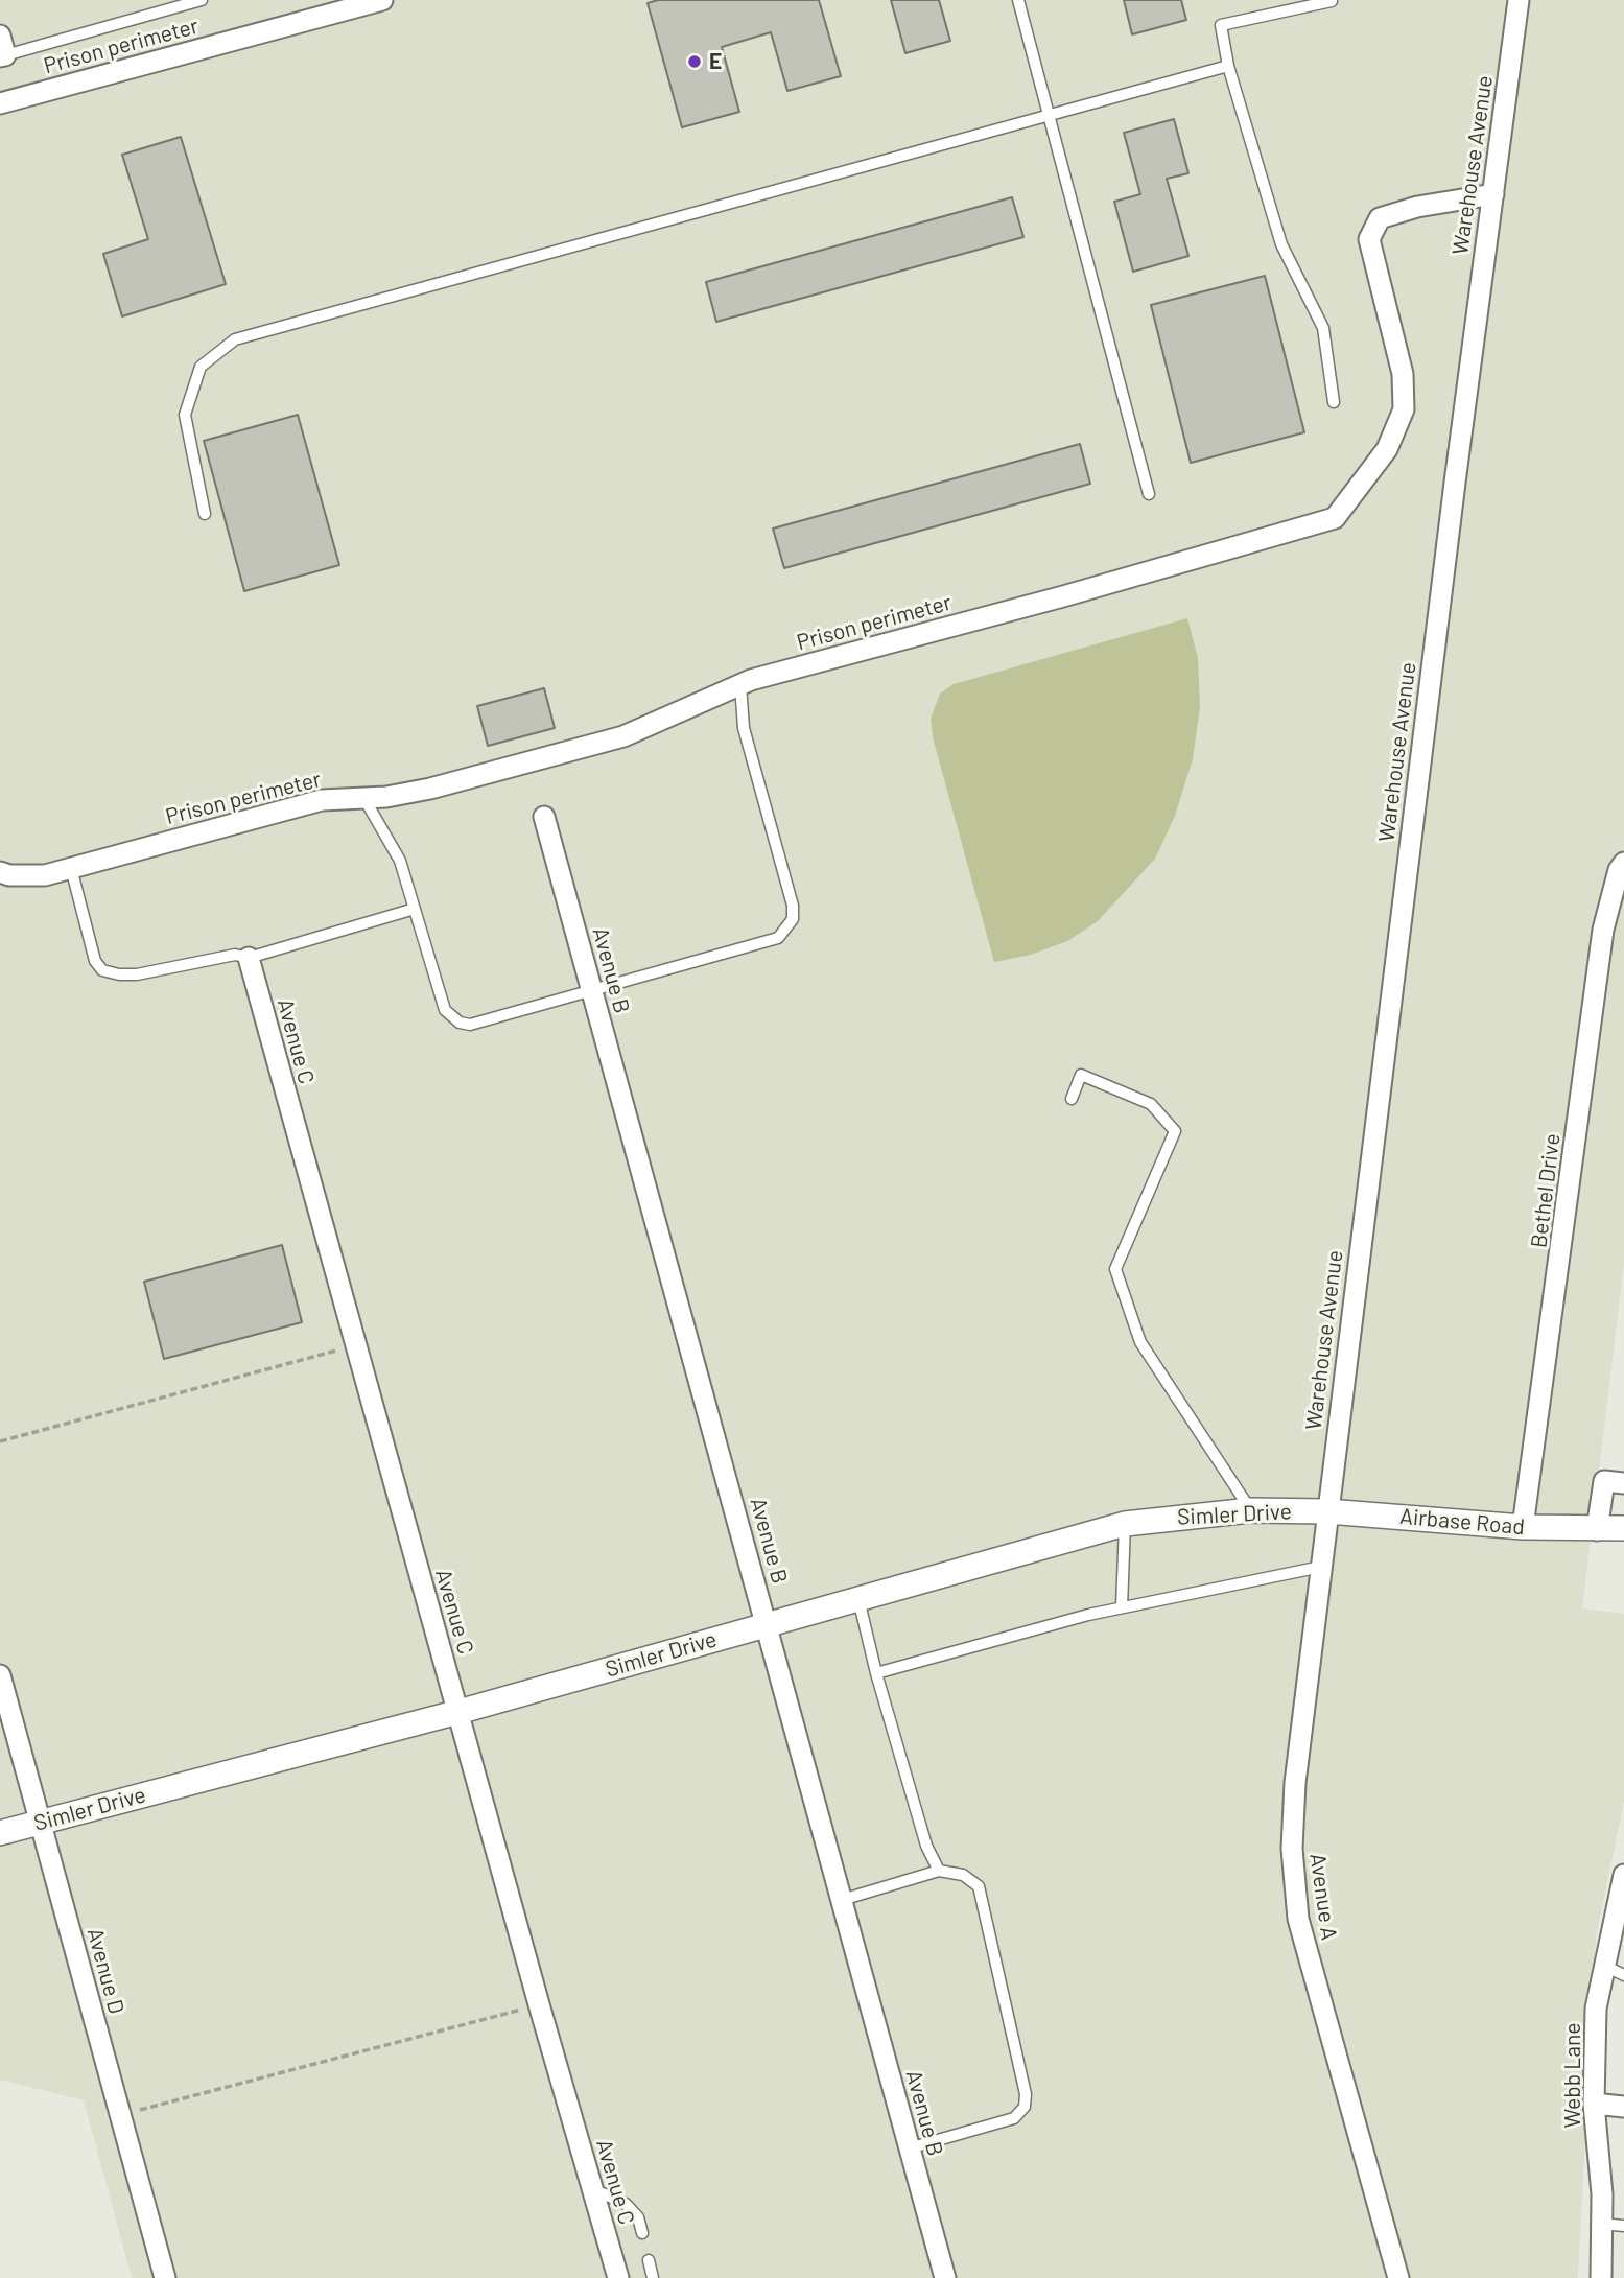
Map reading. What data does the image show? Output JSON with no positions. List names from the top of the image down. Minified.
{"streets":{"street":["Prison perimeter","Warehouse Avenue","Avenue B","Avenue C","Bethel Drive","Simler Drive","Airbase Road","Avenue A","Avenue D","Webb Lane"]},"crossings":[["Prison perimeter","Warehouse Avenue"],["Warehouse Avenue","Simler Drive"],["Warehouse Avenue","Airbase Road"],["Warehouse Avenue","Avenue A"],["Avenue B","Simler Drive"],["Avenue C","Simler Drive"],["Bethel Drive","Airbase Road"],["Simler Drive","Airbase Road"],["Simler Drive","Avenue A"],["Simler Drive","Avenue D"],["Airbase Road","Avenue A"]],"places":["E"]}
